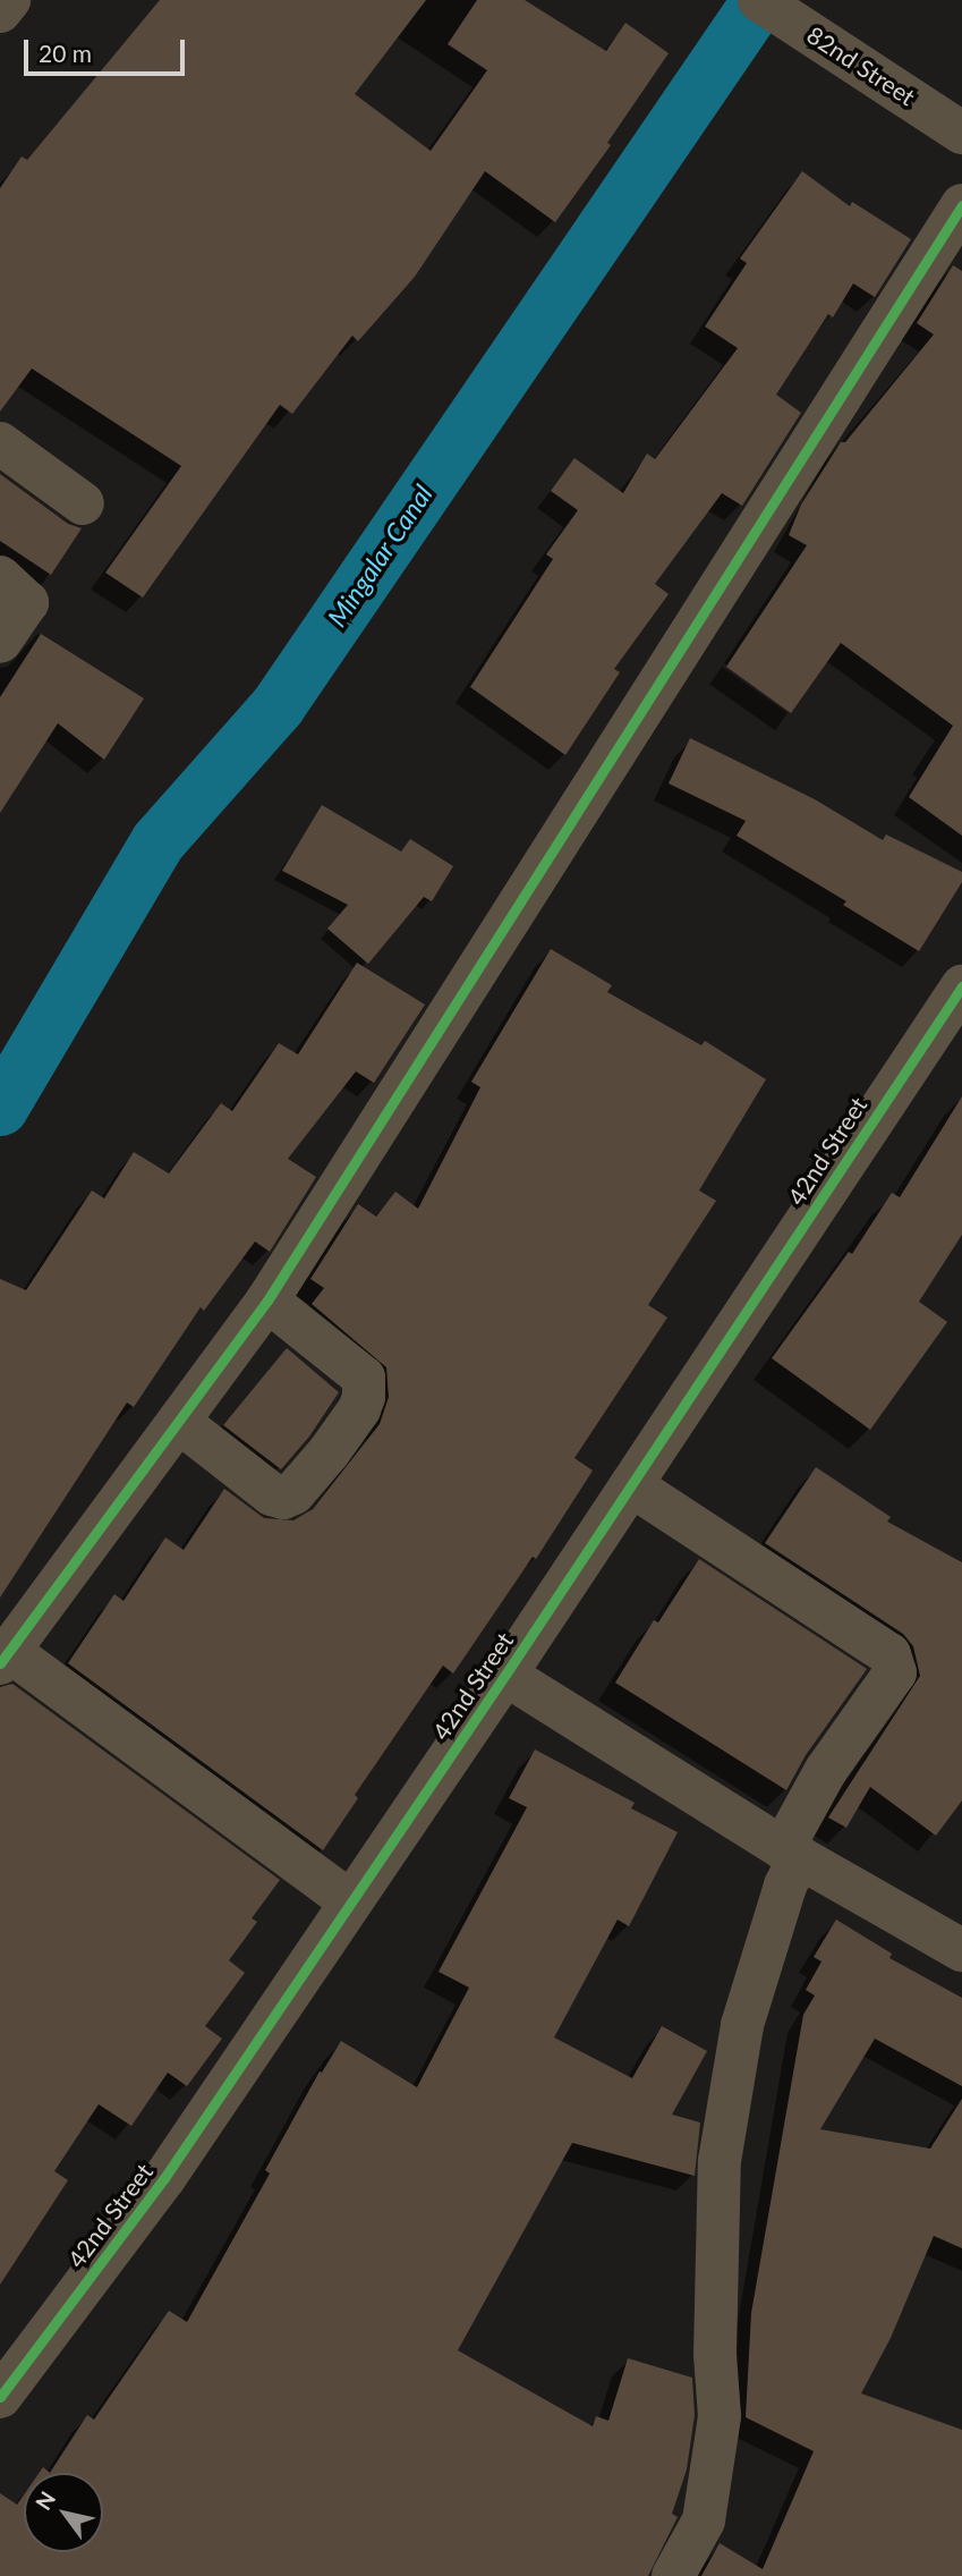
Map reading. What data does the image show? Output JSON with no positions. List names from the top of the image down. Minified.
{"streets":{"street":["82nd Street","42nd Street"]},"water":["Mingalar Canal"],"scale_bar":"20 m","north":"top left"}
